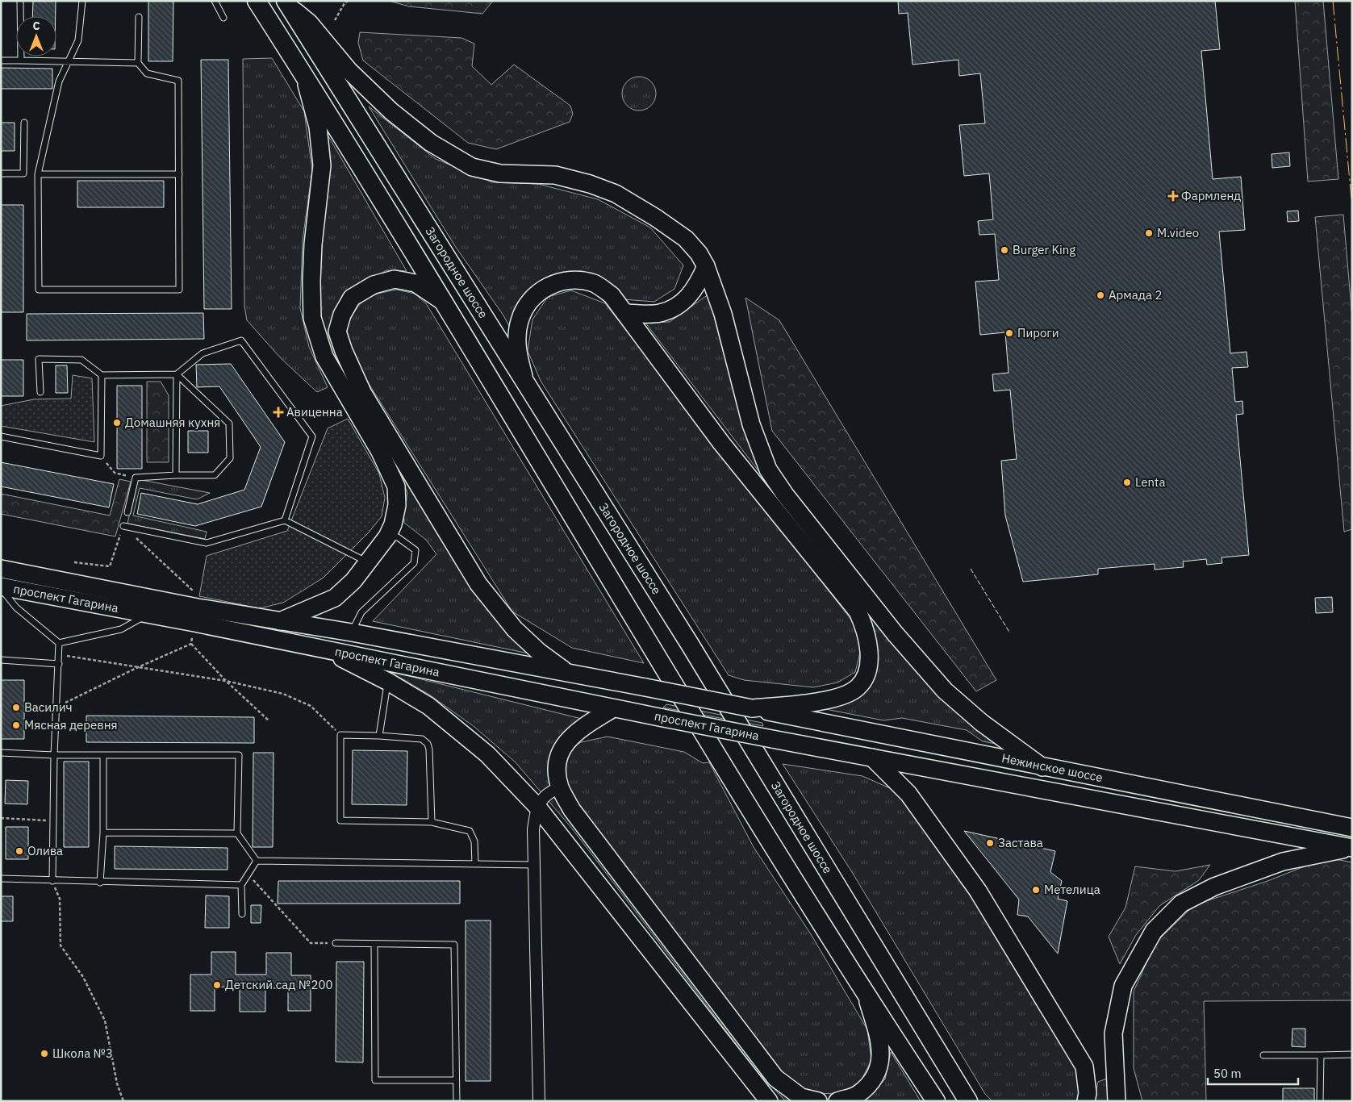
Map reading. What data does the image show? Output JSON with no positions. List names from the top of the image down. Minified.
{"streets":{"highway":["Загородное шоссе"],"main road":["проспект Гагарина","Нежинское шоссе"]},"crossings":[["проспект Гагарина","Нежинское шоссе"]],"places":{"health":["Фармленд","Авиценна"],"other":["M.video","Burger King","Армада 2","Пироги","Домашняя кухня","Lenta","Василич","Мясная деревня","Застава","Олива","Метелица","Детский сад №200","Школа №3"]},"scale_bar":"50 m","north":"top"}
